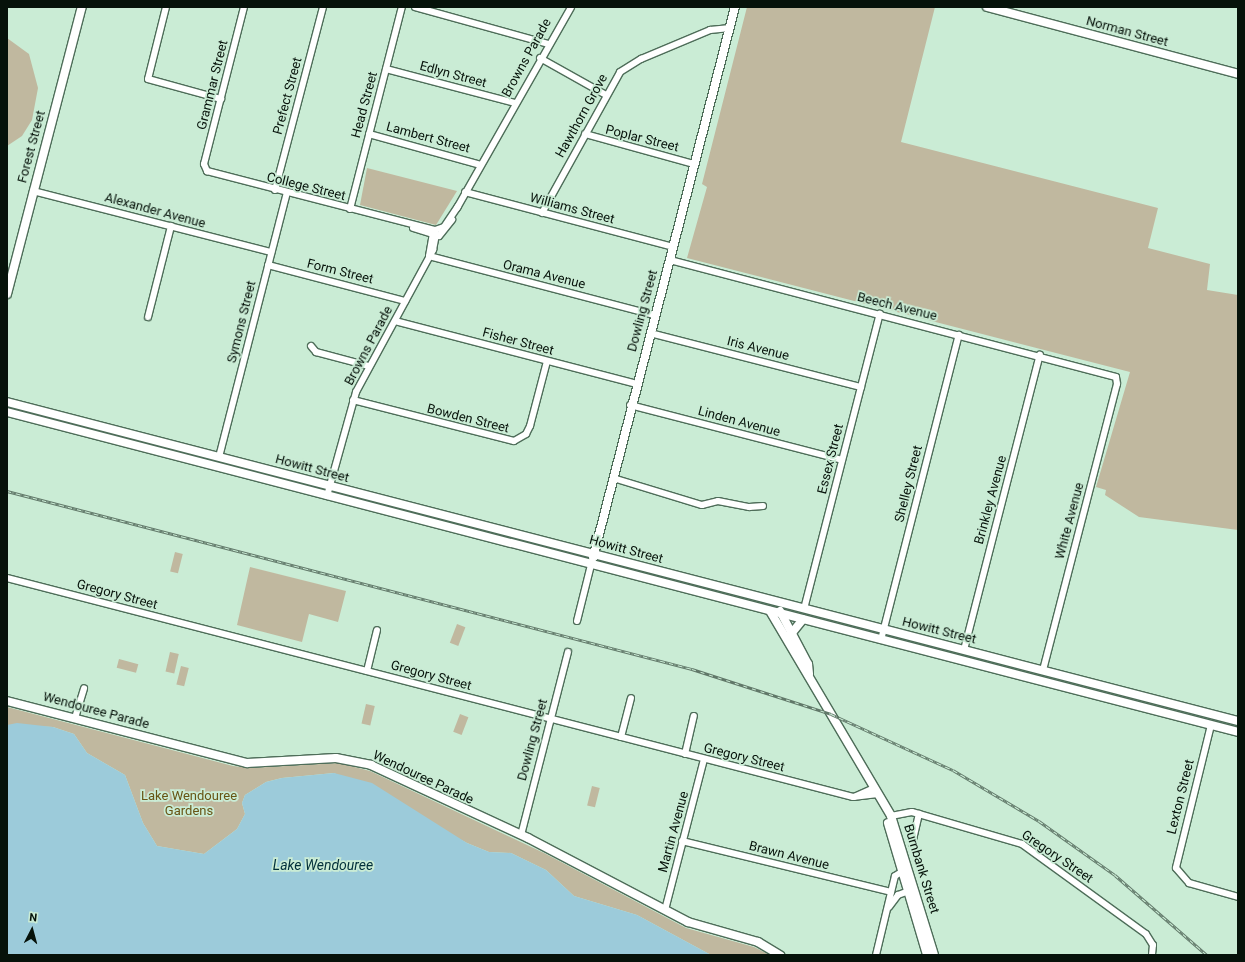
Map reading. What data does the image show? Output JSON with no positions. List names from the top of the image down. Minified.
{"streets":{"main road":["Norman Street","Forest Street","Dowling Street","Howitt Street","Wendouree Parade","Burnbank Street"],"street":["Browns Parade","Edlyn Street","Grammar Street","Prefect Street","Head Street","Hawthorn Grove","Lambert Street","Poplar Street","College Street","Williams Street","Alexander Avenue","Form Street","Orama Avenue","Beech Avenue","Symons Street","Fisher Street","Iris Avenue","Bowden Street","Linden Avenue","Essex Street","Shelley Street","Brinkley Avenue","White Avenue","Gregory Street","Lexton Street","Martin Avenue","Brawn Avenue"]},"crossings":[["Browns Parade","Edlyn Street"],["Browns Parade","Lambert Street"],["Browns Parade","College Street"],["Browns Parade","Williams Street"],["Browns Parade","Form Street"],["Browns Parade","Orama Avenue"],["Browns Parade","Fisher Street"],["Browns Parade","Bowden Street"],["Browns Parade","Howitt Street"],["Edlyn Street","Head Street"],["Grammar Street","College Street"],["Prefect Street","College Street"],["Head Street","Lambert Street"],["Head Street","College Street"],["Hawthorn Grove","Poplar Street"],["Hawthorn Grove","Williams Street"],["Hawthorn Grove","Dowling Street"],["Poplar Street","Dowling Street"],["Forest Street","Alexander Avenue"],["College Street","Symons Street"],["Williams Street","Dowling Street"],["Alexander Avenue","Symons Street"],["Form Street","Symons Street"],["Orama Avenue","Dowling Street"],["Beech Avenue","Dowling Street"],["Beech Avenue","Essex Street"],["Beech Avenue","Shelley Street"],["Beech Avenue","Brinkley Avenue"],["Beech Avenue","White Avenue"],["Dowling Street","Fisher Street"],["Dowling Street","Iris Avenue"],["Dowling Street","Linden Avenue"],["Dowling Street","Howitt Street"],["Dowling Street","Gregory Street"],["Dowling Street","Wendouree Parade"],["Symons Street","Howitt Street"],["Fisher Street","Bowden Street"],["Iris Avenue","Essex Street"],["Linden Avenue","Essex Street"],["Essex Street","Howitt Street"],["Howitt Street","Shelley Street"],["Howitt Street","Brinkley Avenue"],["Howitt Street","White Avenue"],["Howitt Street","Lexton Street"],["Howitt Street","Burnbank Street"],["Gregory Street","Martin Avenue"],["Gregory Street","Burnbank Street"],["Wendouree Parade","Martin Avenue"],["Martin Avenue","Brawn Avenue"]],"water":["Lake Wendouree"],"parks":["Lake Wendouree Gardens"],"north":"top"}
